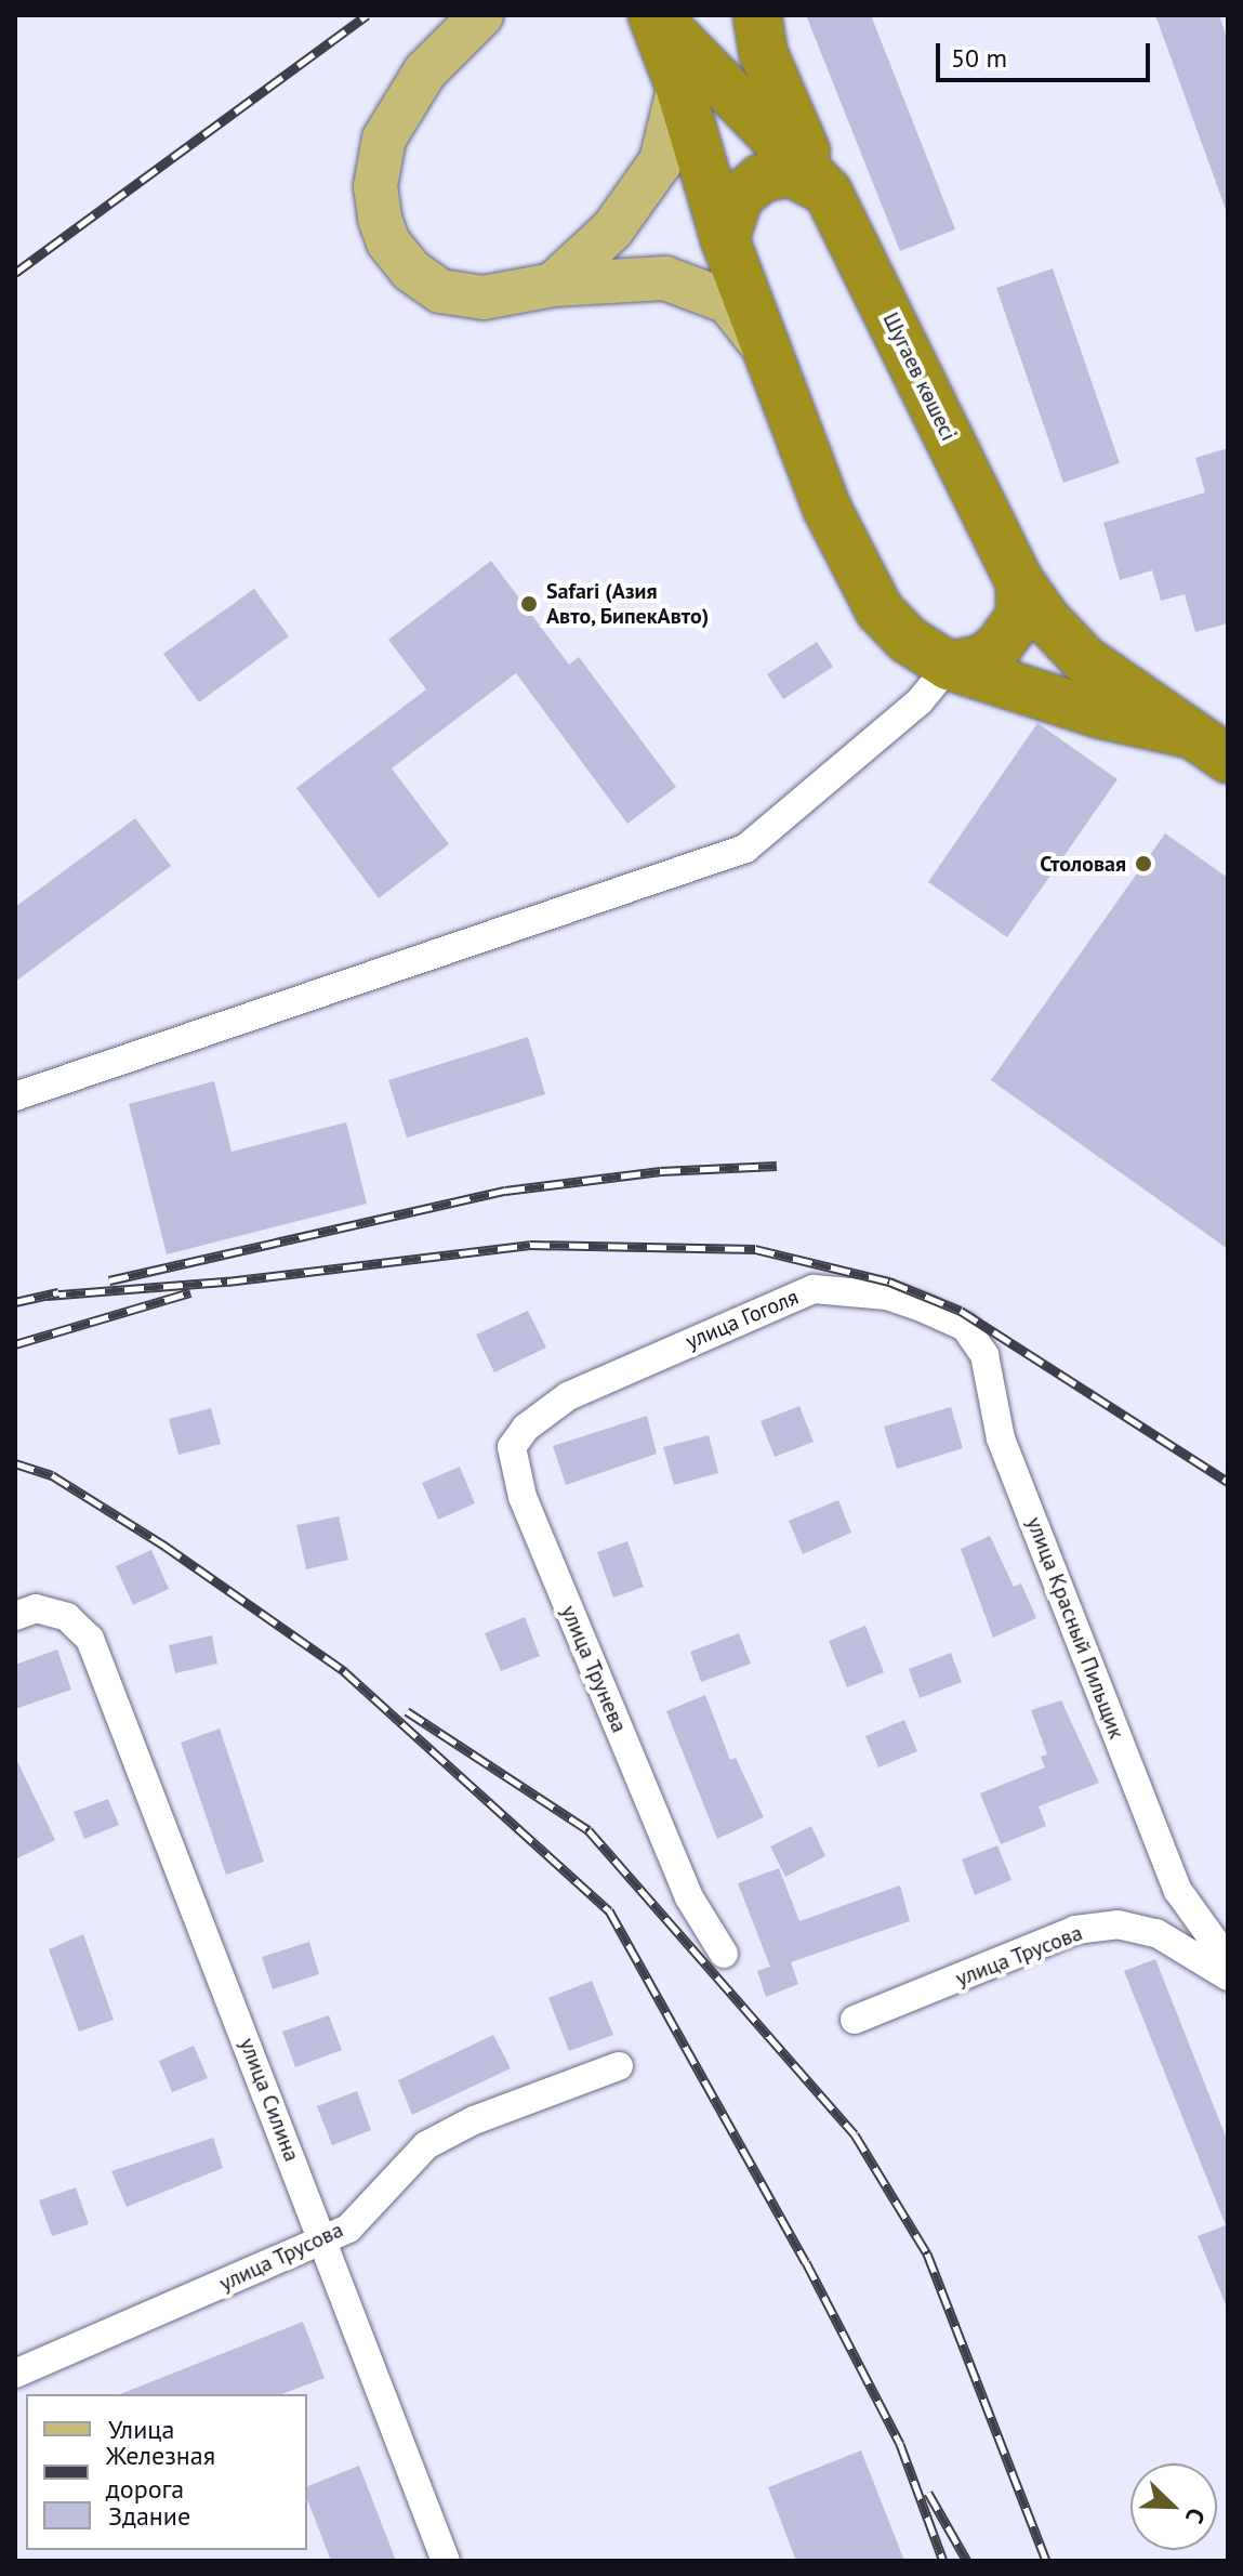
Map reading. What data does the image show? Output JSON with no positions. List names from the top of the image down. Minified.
{"streets":{"highway":["Шугаев көшесі"],"street":["улица Гоголя","улица Красный Пильщик","улица Трунева","улица Трусова","улица Силина"]},"crossings":[["улица Гоголя","улица Красный Пильщик"],["улица Гоголя","улица Трунева"],["улица Трусова","улица Силина"]],"places":["Safari (Азия Авто, БипекАвто)","Столовая"],"legend":["Улица","Железная дорога","Здание"],"scale_bar":"50 m","north":"bottom right"}
